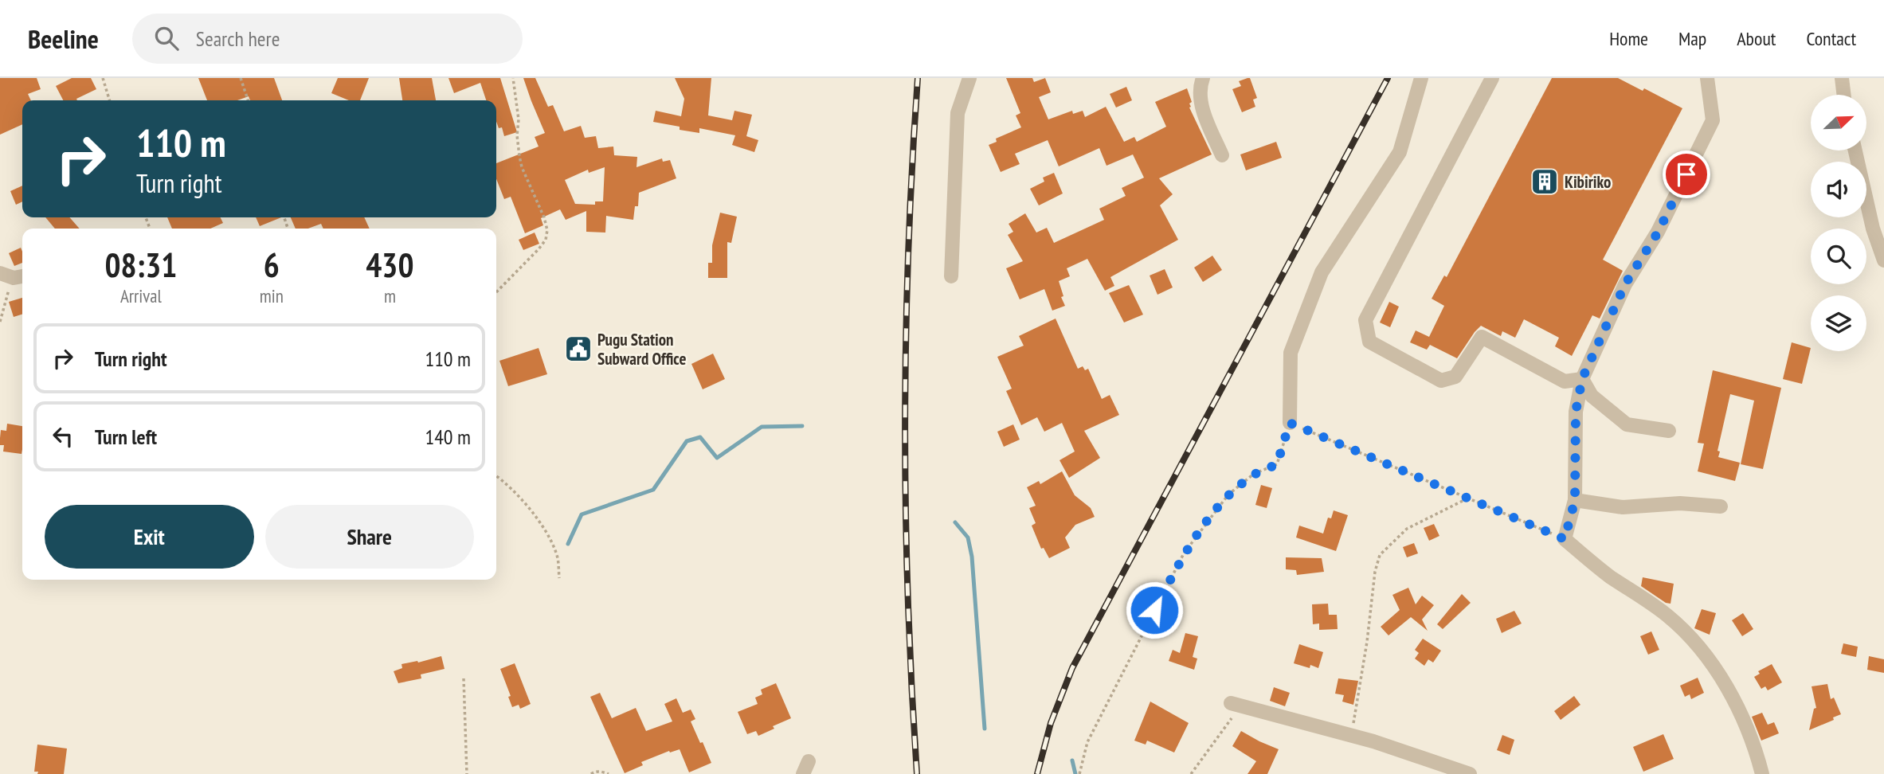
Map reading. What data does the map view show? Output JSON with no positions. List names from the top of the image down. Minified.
{"places":{"building":["Kibiriko"],"public building":["Pugu Station Subward Office"]},"north":"top right","page":{"header":"Beeline","search":"Search here","nav":["Home","Map","About","Contact"],"turn":["110 m","Turn right"],"eta":["08:31","Arrival","6","min","430","m"],"list":[{"name":"Turn right","value":"110 m"},{"name":"Turn left","value":"140 m"}],"buttons":["Exit","Share"]}}
